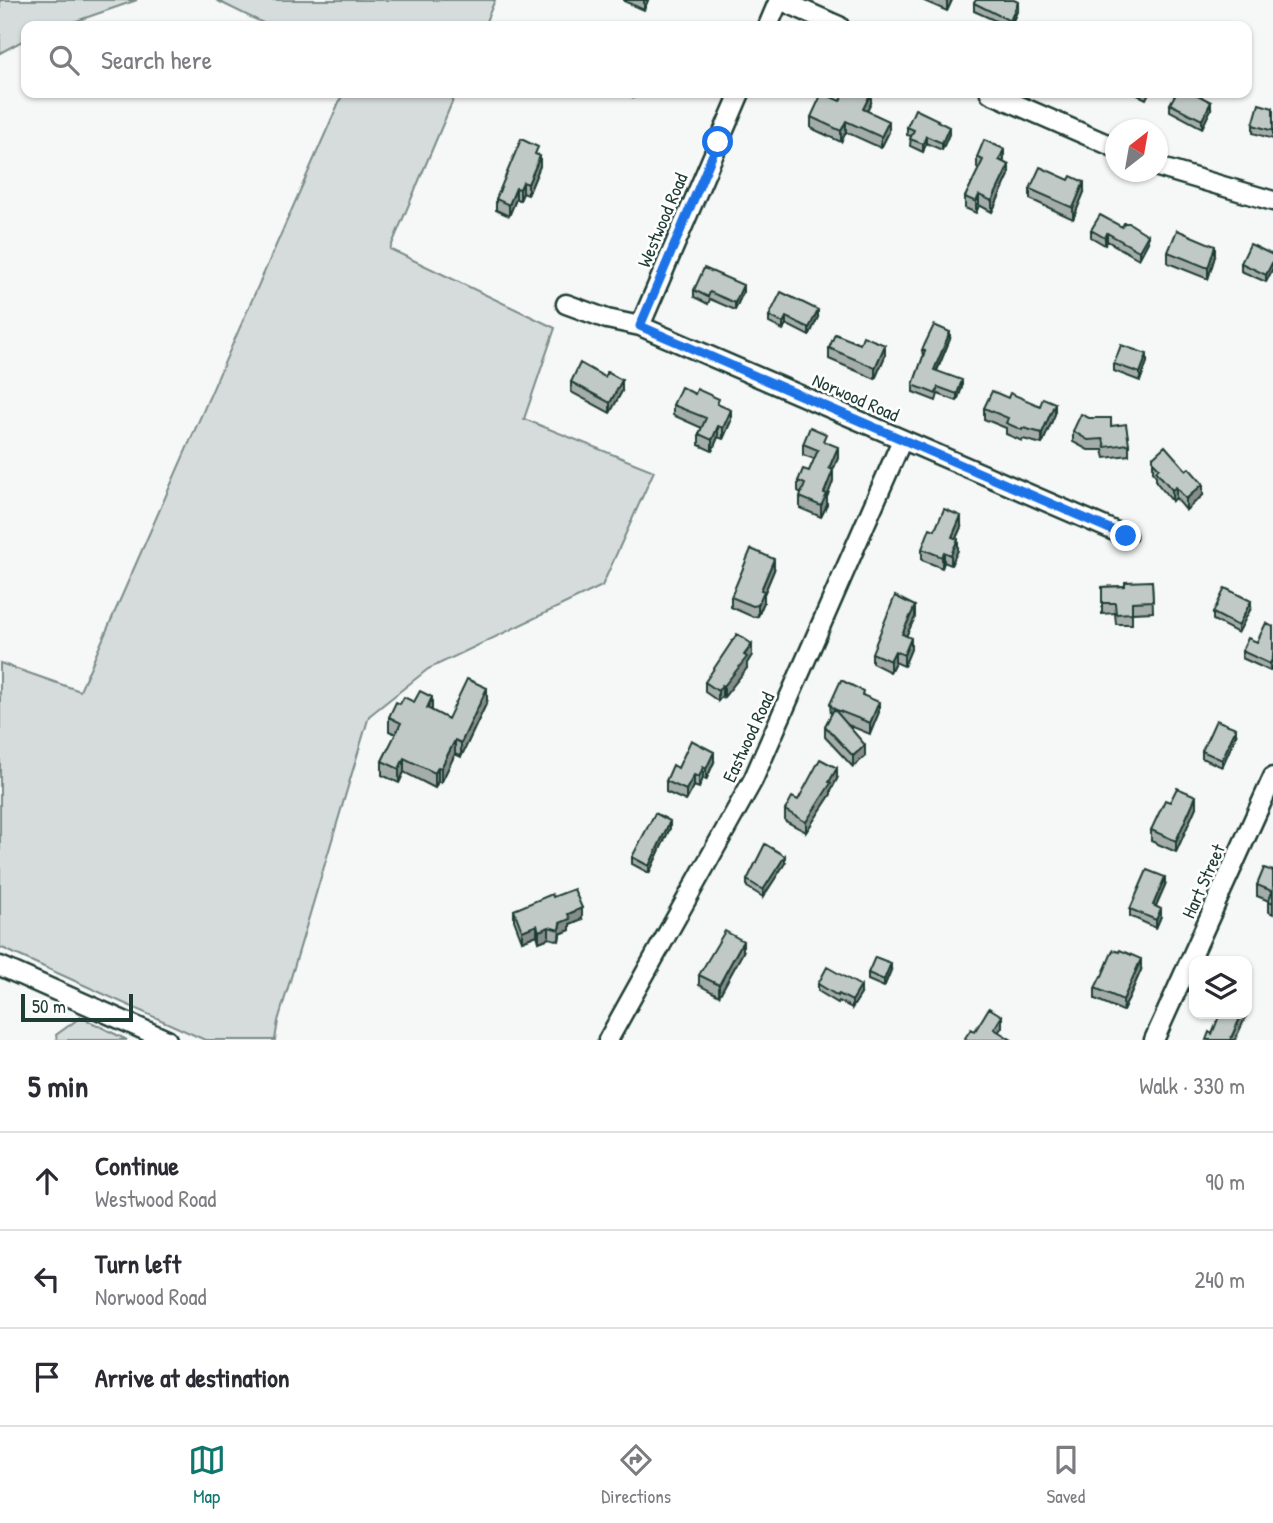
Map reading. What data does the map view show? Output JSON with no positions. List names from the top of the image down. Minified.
{"streets":{"street":["Westwood Road","Norwood Road","Eastwood Road","Hart Street"]},"crossings":[["Westwood Road","Norwood Road"],["Norwood Road","Eastwood Road"]],"scale_bar":"50 m","north":"top right","page":{"search":"Search here","scale":"50 m","heading":["5 min","Walk · 330 m"],"list":[["Continue","Westwood Road","90 m"],["Turn left","Norwood Road","240 m"],"Arrive at destination"],"nav":["Map","Directions","Saved"]}}
